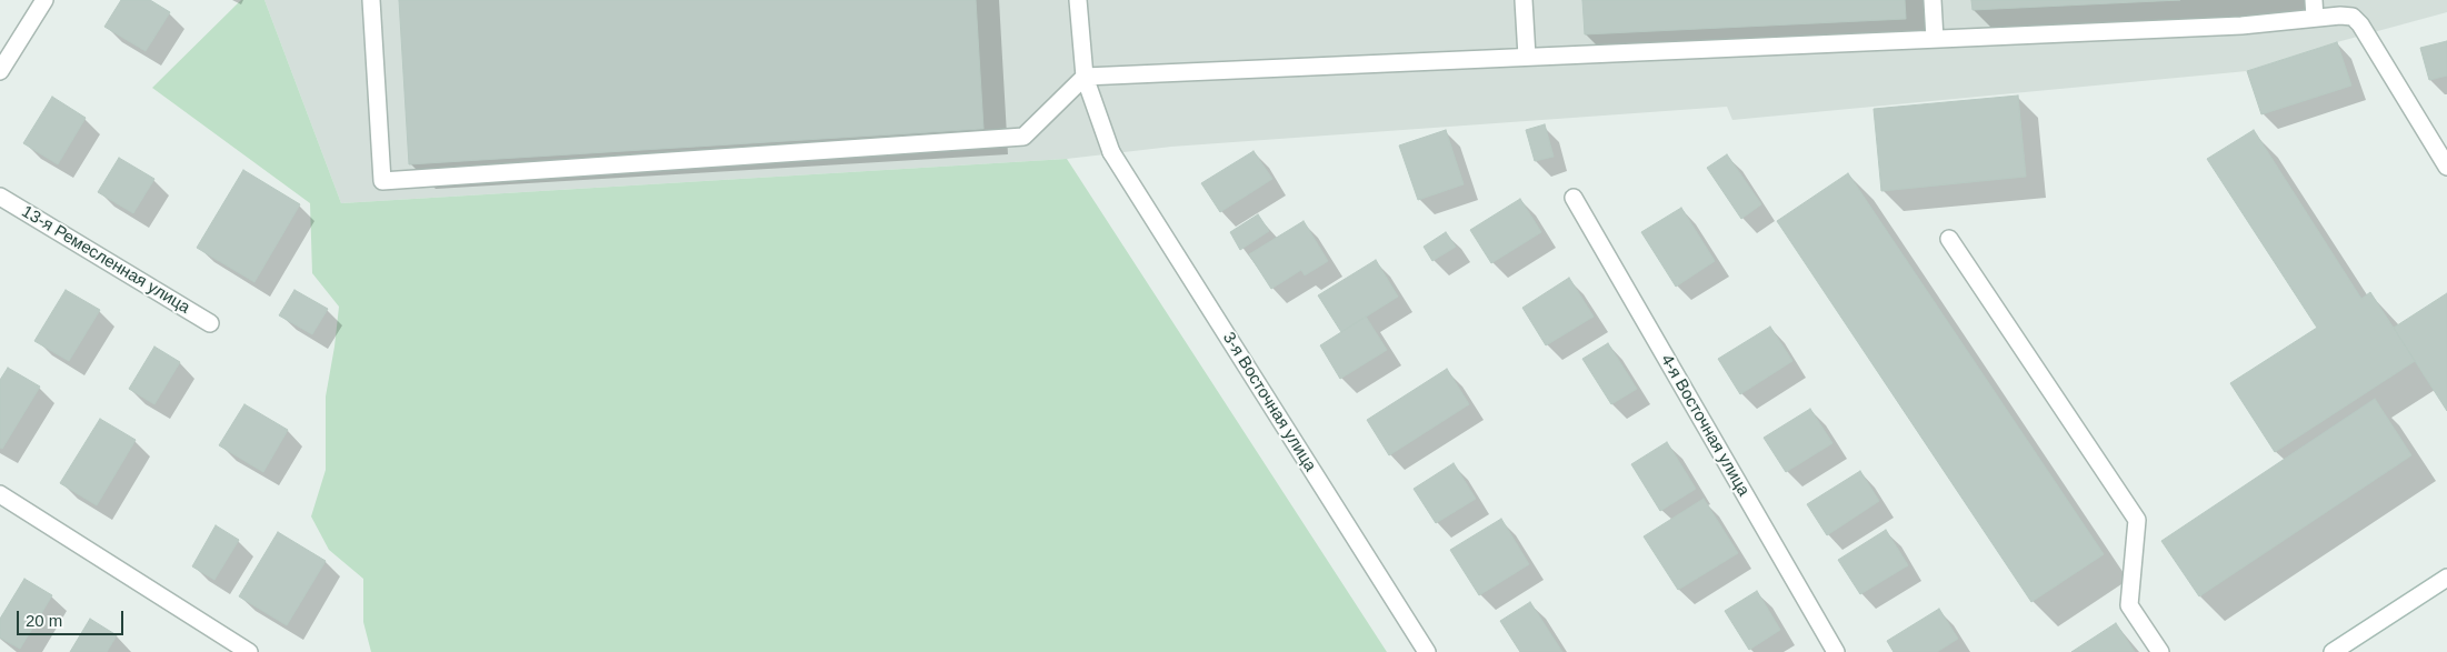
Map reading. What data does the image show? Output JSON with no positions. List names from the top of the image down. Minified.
{"streets":{"street":["13-я Ремесленная улица","3-я Восточная улица","4-я Восточная улица"]},"scale_bar":"20 m"}
